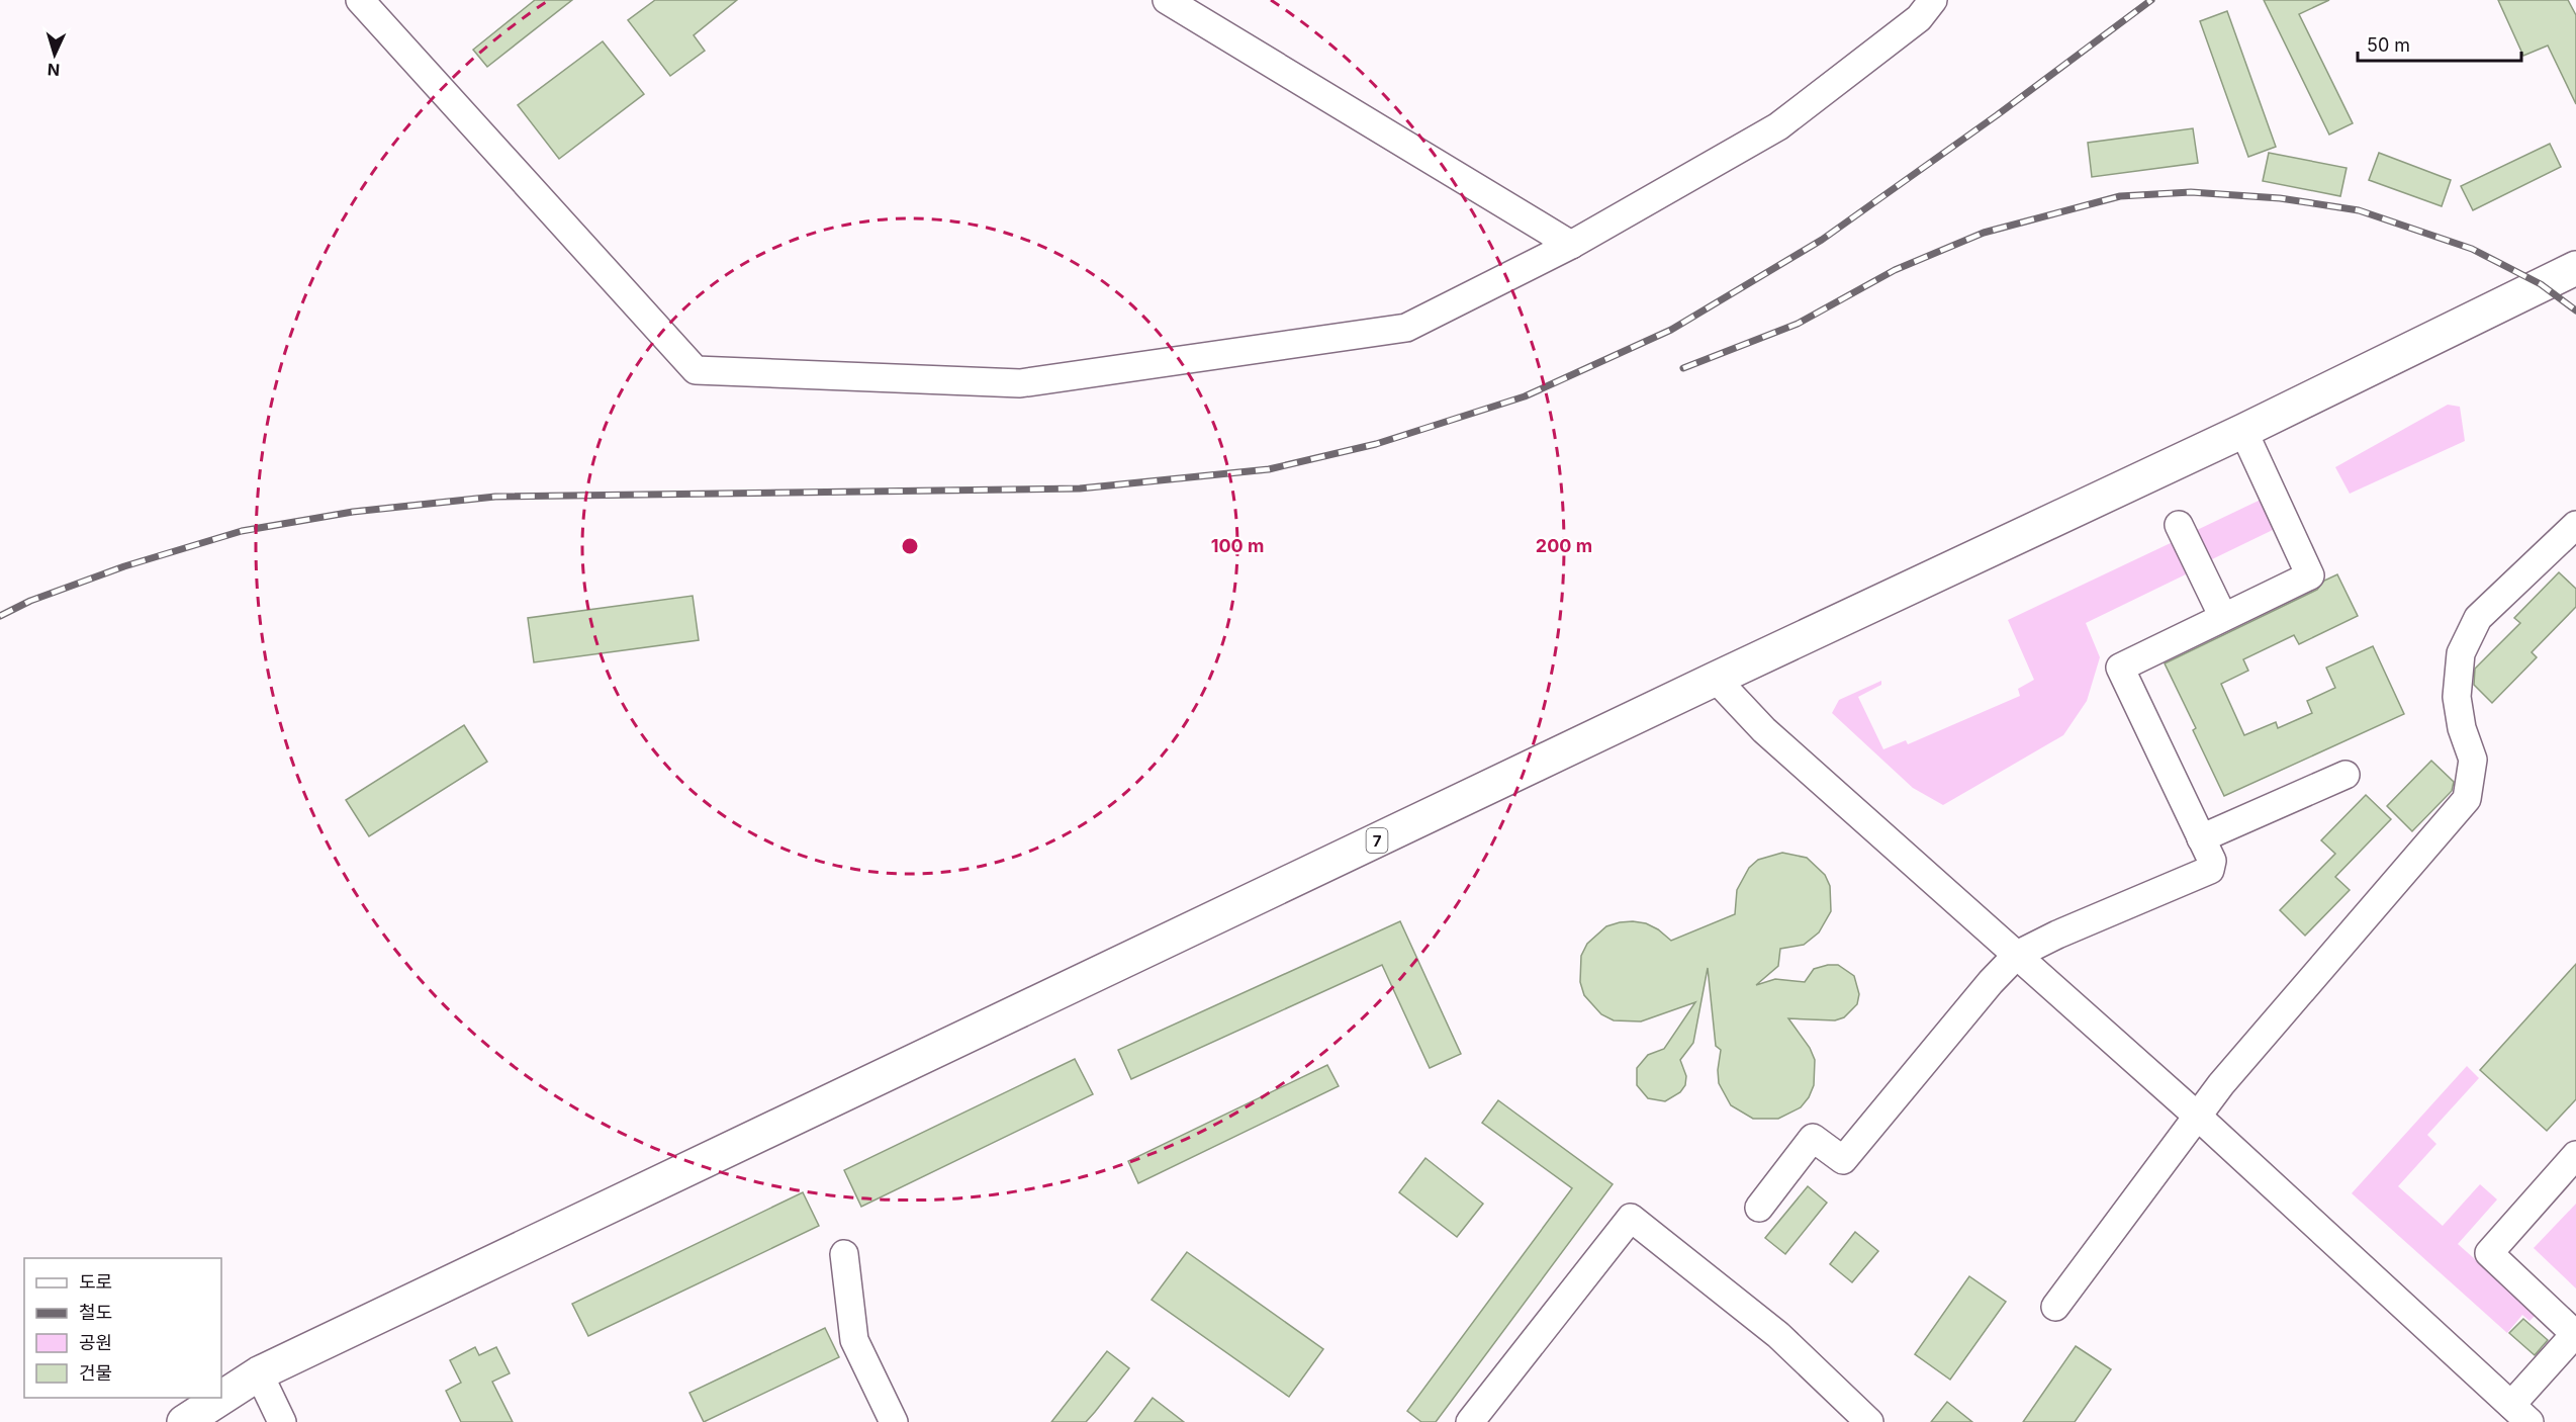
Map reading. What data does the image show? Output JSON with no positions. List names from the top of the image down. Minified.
{"streets":{"highway":["7"]},"legend":["도로","철도","공원","건물"],"scale_bar":"50 m","north":"bottom","rings":["100 m","200 m"]}
